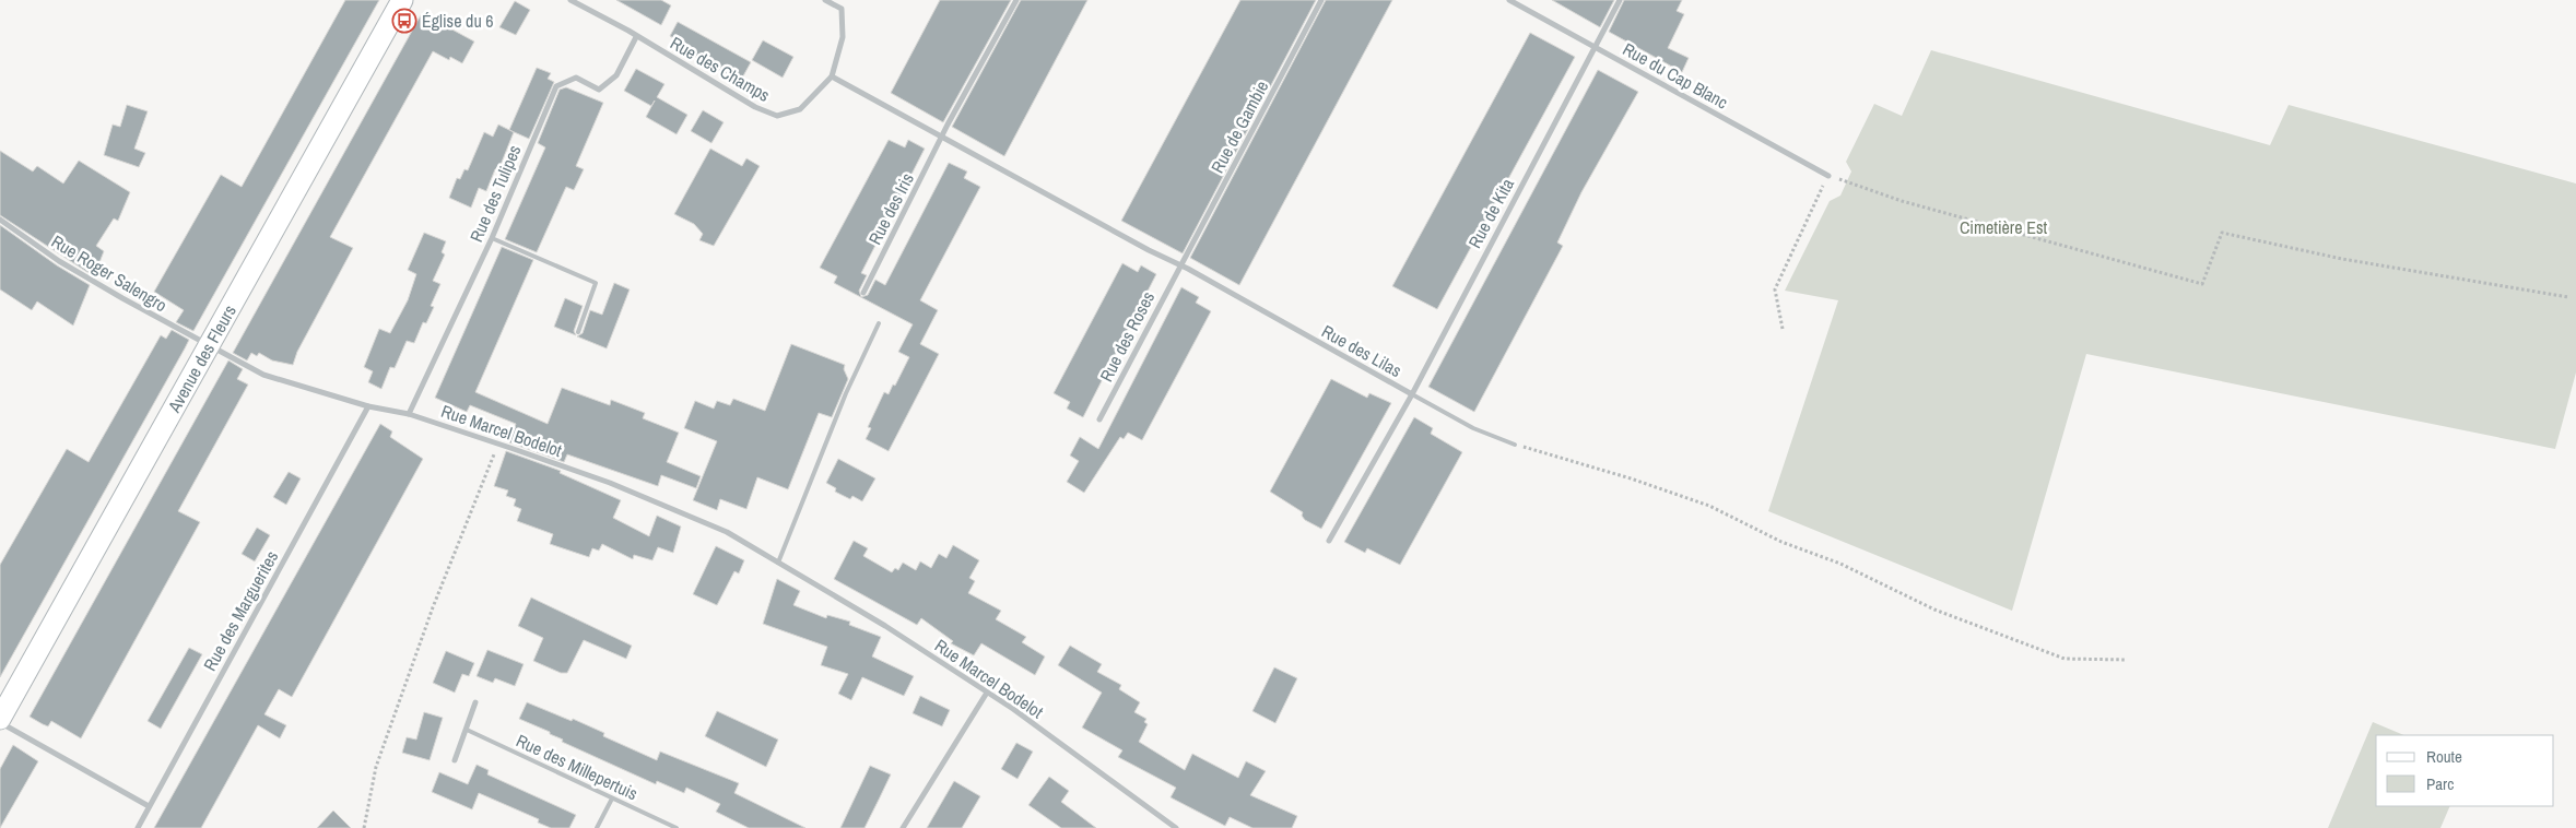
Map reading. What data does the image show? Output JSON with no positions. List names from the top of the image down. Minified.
{"streets":{"street":["Rue des Champs","Rue du Cap Blanc","Rue de Gambie","Rue des Tulipes","Rue des Iris","Rue de Kita","Rue Roger Salengro","Rue des Roses","Rue des Lilas","Avenue des Fleurs","Rue Marcel Bodelot","Rue des Marguerites"],"lane":["Rue des Millepertuis"]},"crossings":[["Rue des Champs","Rue des Tulipes"],["Rue des Champs","Rue des Lilas"],["Rue du Cap Blanc","Rue de Kita"],["Rue de Gambie","Rue des Roses"],["Rue de Gambie","Rue des Lilas"],["Rue des Tulipes","Rue Marcel Bodelot"],["Rue des Iris","Rue des Lilas"],["Rue de Kita","Rue des Lilas"],["Rue Roger Salengro","Avenue des Fleurs"],["Rue Roger Salengro","Rue Marcel Bodelot"],["Rue des Roses","Rue des Lilas"],["Avenue des Fleurs","Rue Marcel Bodelot"],["Rue Marcel Bodelot","Rue des Marguerites"]],"parks":["Cimetière Est"],"places":{"bus stop":["Église du 6"]},"legend":["Route","Parc"]}
